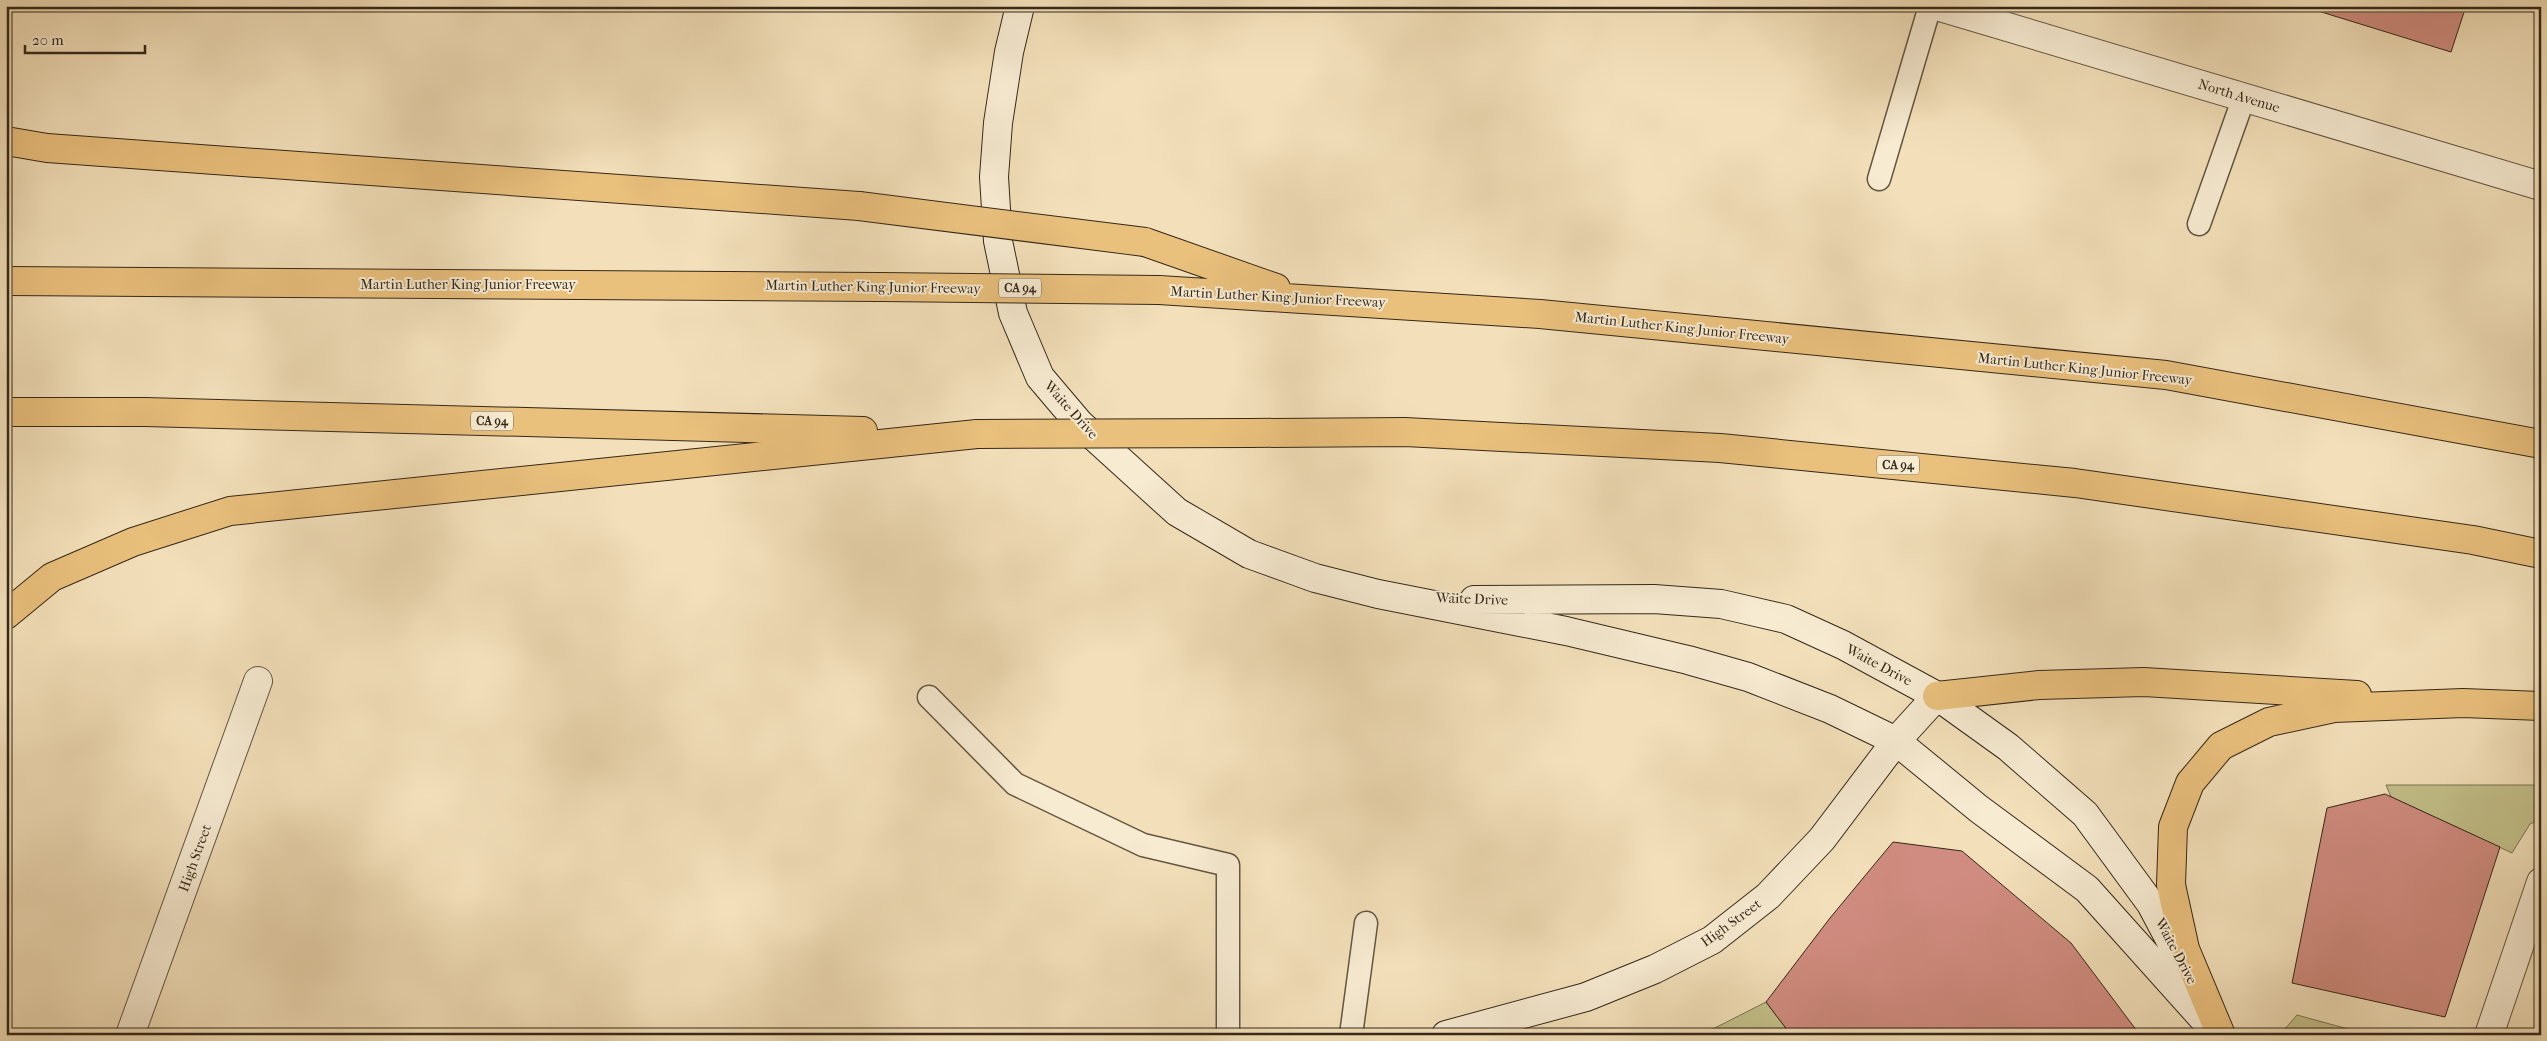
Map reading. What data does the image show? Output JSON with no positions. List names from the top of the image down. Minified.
{"streets":{"highway":["Martin Luther King Junior Freeway","CA 94"],"main road":["North Avenue","Waite Drive","High Street"]},"crossings":[["Waite Drive","High Street"]],"scale_bar":"20 m"}
